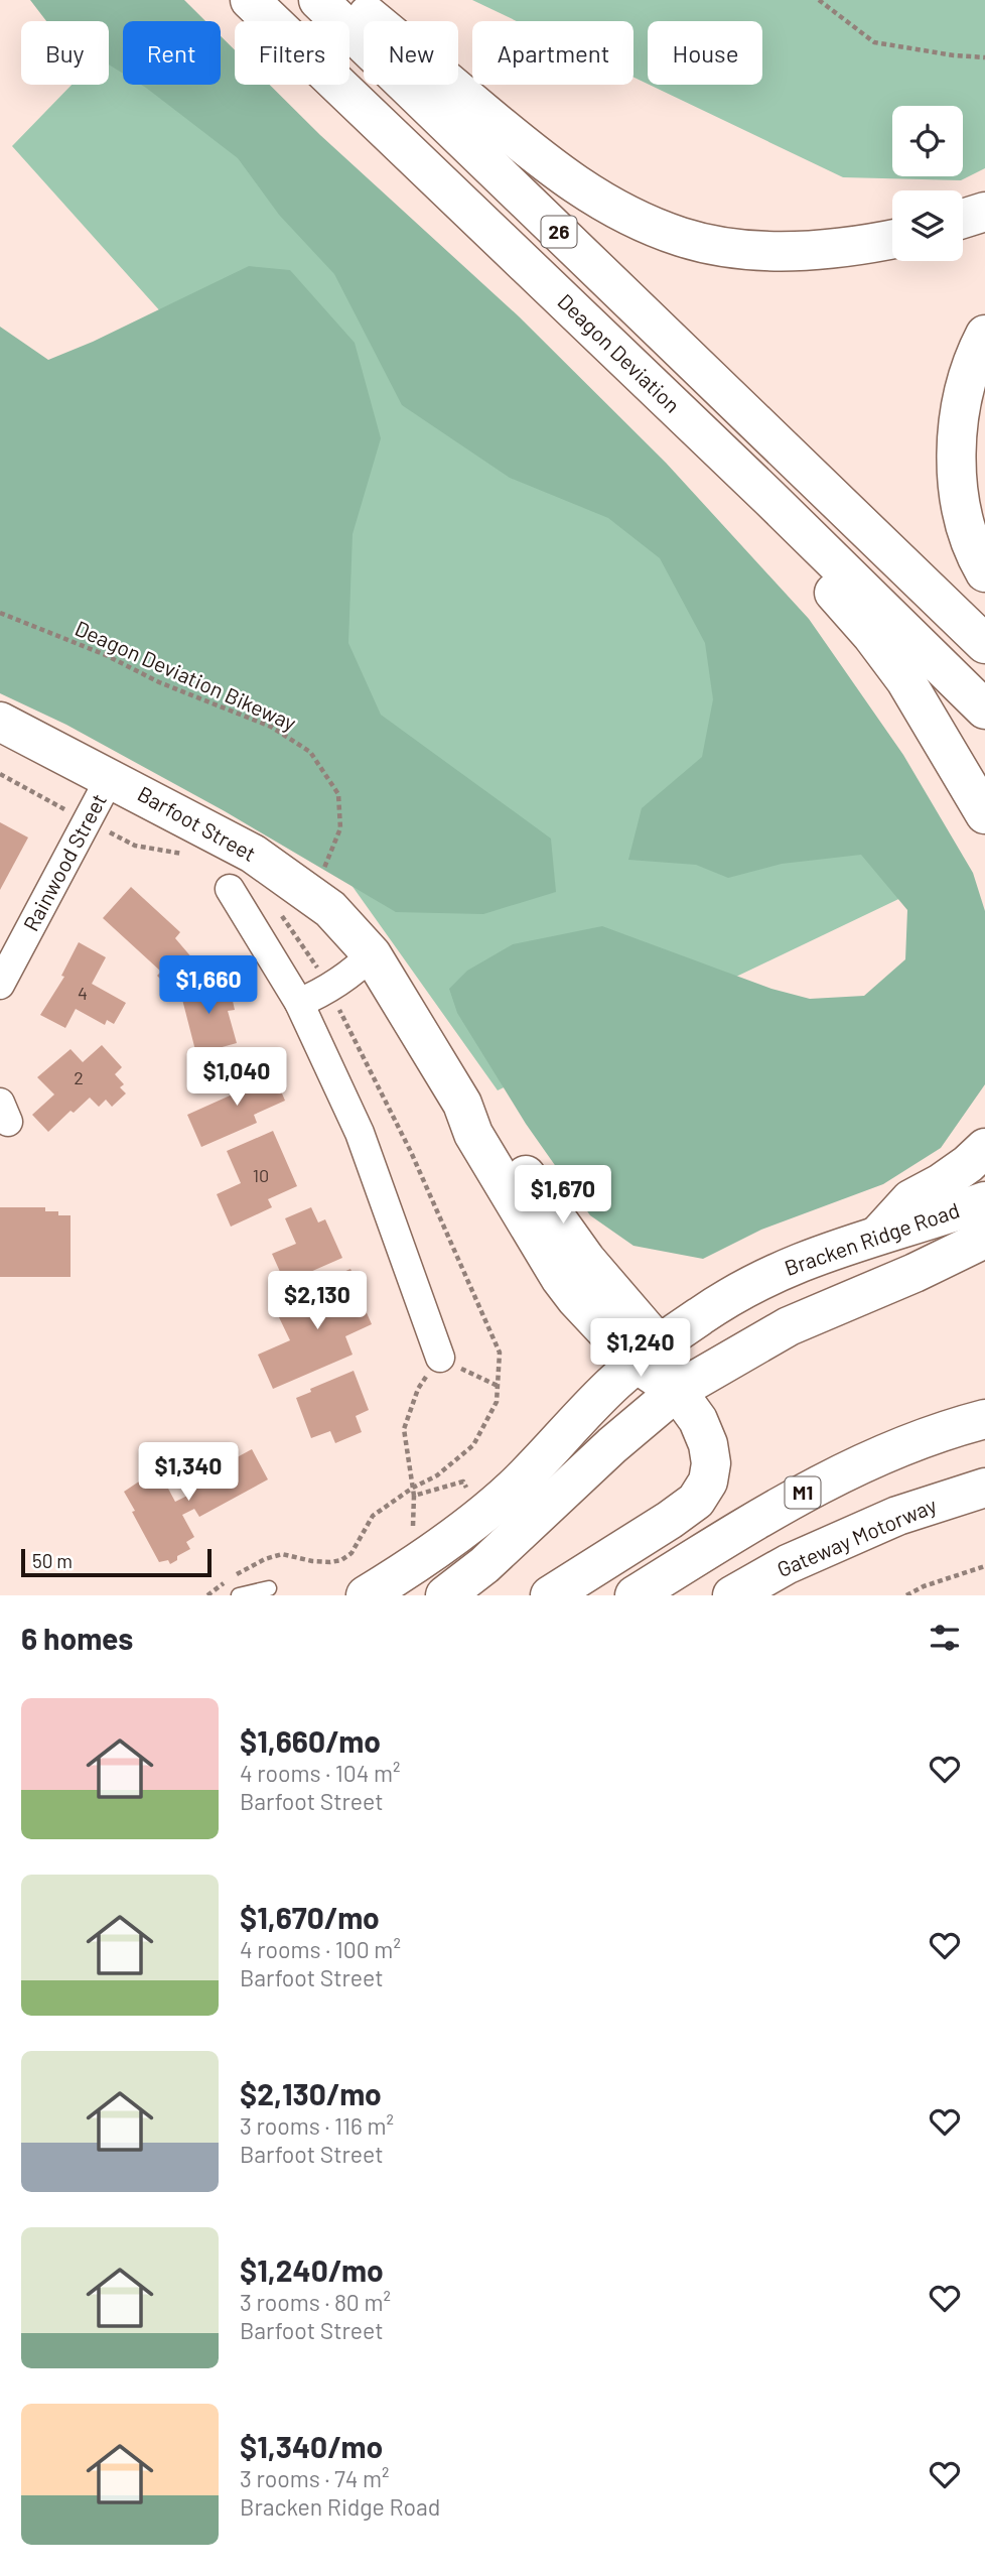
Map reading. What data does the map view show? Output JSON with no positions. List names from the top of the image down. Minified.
{"streets":{"main road":["26","Deagon Deviation","Barfoot Street","Bracken Ridge Road","M1","Gateway Motorway"],"street":["Rainwood Street"],"path":["Deagon Deviation Bikeway"]},"crossings":[["Barfoot Street","Rainwood Street"],["Barfoot Street","Bracken Ridge Road"]],"house_numbers":["4","2","10"],"scale_bar":"50 m","page":{"chip":["Buy","Rent","Filters","New","Apartment","House"],"price":["$1,660","$1,040","$1,670","$2,130","$1,240","$1,340"],"scale":"50 m","heading":"6 homes","list":[{"name":"$1,660/mo","note":"4 rooms · 104 m² · Barfoot Street"},{"name":"$1,670/mo","note":"4 rooms · 100 m² · Barfoot Street"},{"name":"$2,130/mo","note":"3 rooms · 116 m² · Barfoot Street"},{"name":"$1,240/mo","note":"3 rooms · 80 m² · Barfoot Street"},{"name":"$1,340/mo","note":"3 rooms · 74 m² · Bracken Ridge Road"}]}}
